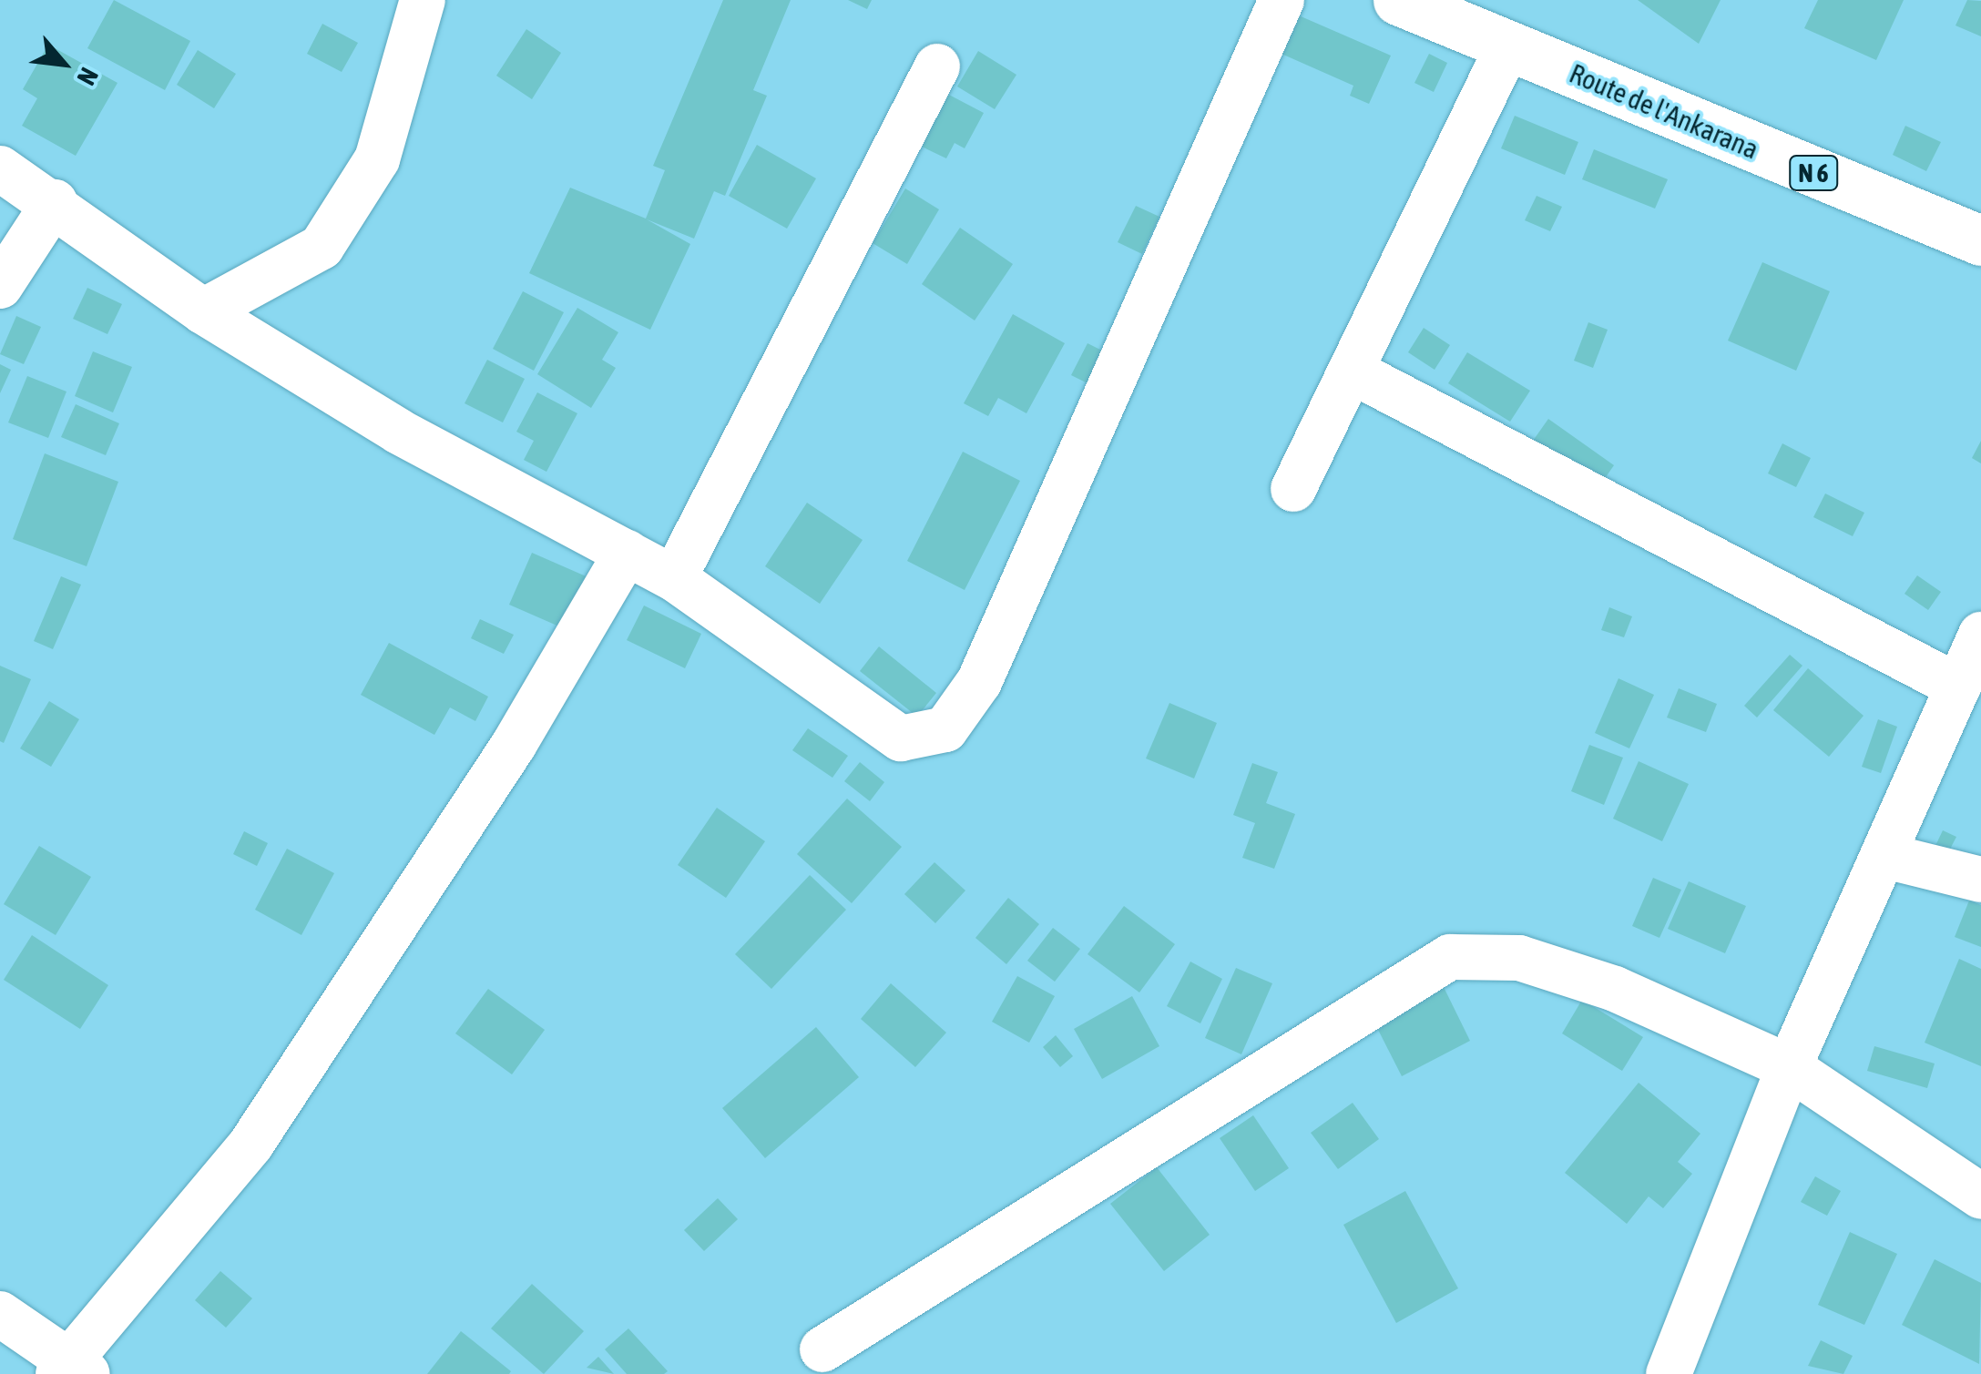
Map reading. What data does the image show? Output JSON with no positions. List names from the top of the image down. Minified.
{"streets":{"main road":["Route de l'Ankarana","N 6"]},"north":"bottom right"}
